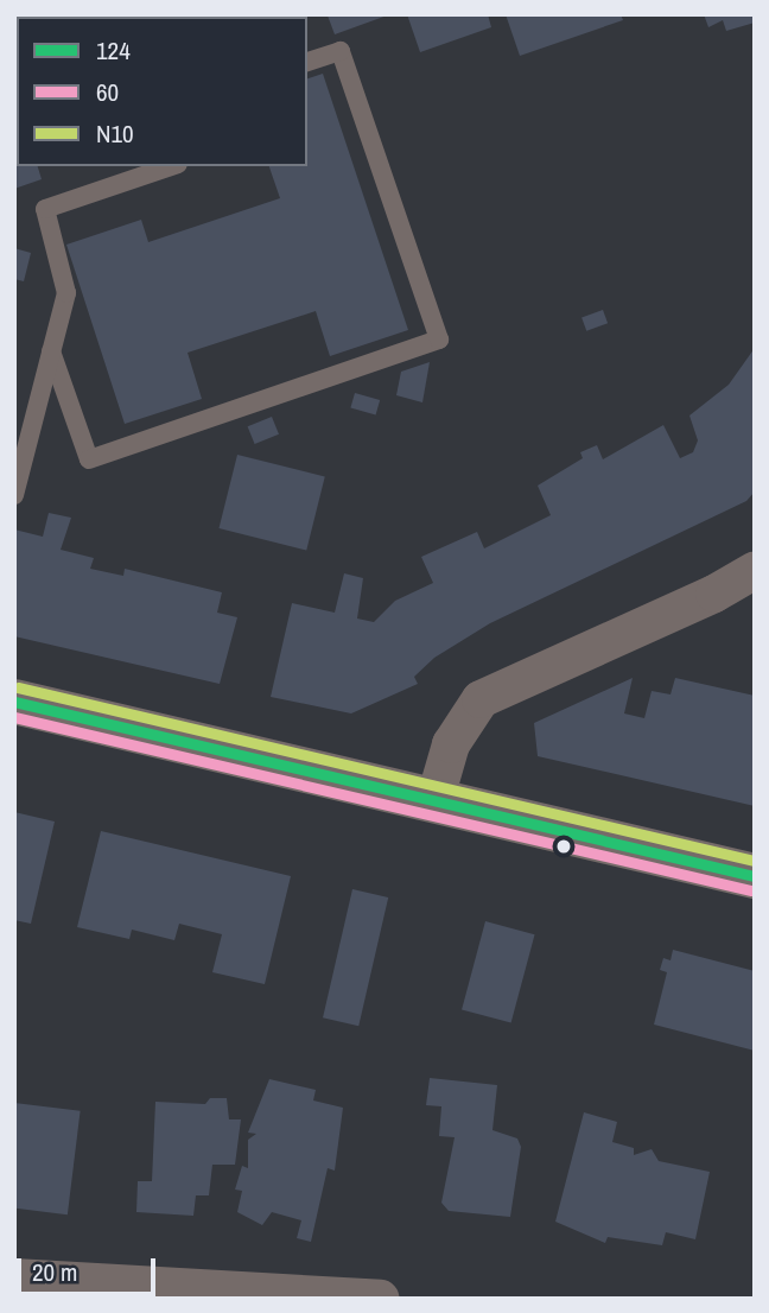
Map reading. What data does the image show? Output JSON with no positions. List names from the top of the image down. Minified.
{"lines":["transit line N10","transit line 124","transit line 60"],"legend":["124","60","N10"],"scale_bar":"20 m"}
